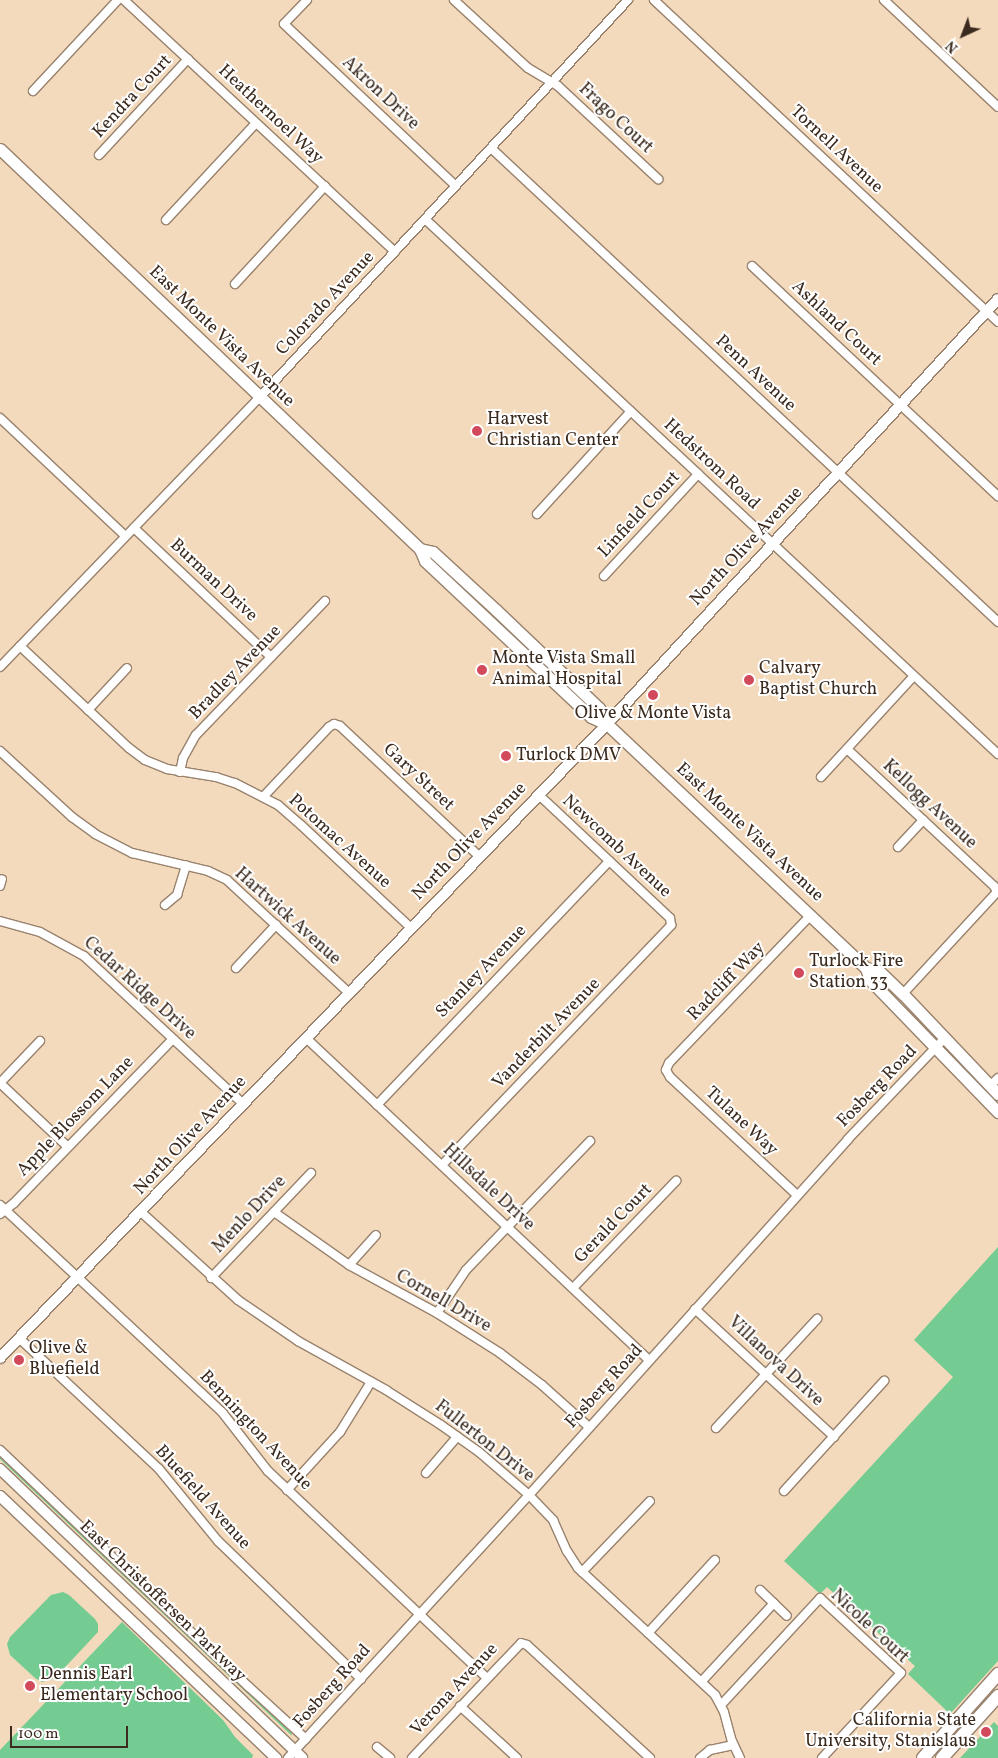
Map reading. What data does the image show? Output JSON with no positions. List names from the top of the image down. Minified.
{"streets":{"main road":["East Monte Vista Avenue"],"street":["Akron Drive","Kendra Court","Heathernoel Way","Frago Court","Tornell Avenue","Colorado Avenue","Ashland Court","Penn Avenue","Hedstrom Road","Linfield Court","North Olive Avenue","Burman Drive","Bradley Avenue","Gary Street","Kellogg Avenue","Potomac Avenue","Newcomb Avenue","Hartwick Avenue","Stanley Avenue","Radcliff Way","Cedar Ridge Drive","Vanderbilt Avenue","Fosberg Road","Apple Blossom Lane","Tulane Way","Hillsdale Drive","Menlo Drive","Gerald Court","Cornell Drive","Villanova Drive","Bennington Avenue","Fullerton Drive","Bluefield Avenue","East Christoffersen Parkway","Nicole Court","Verona Avenue"]},"crossings":[["Akron Drive","Colorado Avenue"],["Kendra Court","Heathernoel Way"],["Heathernoel Way","Colorado Avenue"],["Frago Court","Colorado Avenue"],["Tornell Avenue","North Olive Avenue"],["Colorado Avenue","East Monte Vista Avenue"],["Colorado Avenue","Penn Avenue"],["Colorado Avenue","Hedstrom Road"],["Colorado Avenue","Burman Drive"],["Colorado Avenue","Potomac Avenue"],["Ashland Court","North Olive Avenue"],["East Monte Vista Avenue","North Olive Avenue"],["East Monte Vista Avenue","Kellogg Avenue"],["East Monte Vista Avenue","Radcliff Way"],["East Monte Vista Avenue","Fosberg Road"],["Penn Avenue","North Olive Avenue"],["Hedstrom Road","Linfield Court"],["Hedstrom Road","North Olive Avenue"],["North Olive Avenue","Gary Street"],["North Olive Avenue","Potomac Avenue"],["North Olive Avenue","Newcomb Avenue"],["North Olive Avenue","Hartwick Avenue"],["North Olive Avenue","Cedar Ridge Drive"],["North Olive Avenue","Hillsdale Drive"],["North Olive Avenue","Bennington Avenue"],["North Olive Avenue","Fullerton Drive"],["North Olive Avenue","Bluefield Avenue"],["Burman Drive","Bradley Avenue"],["Bradley Avenue","Potomac Avenue"],["Gary Street","Potomac Avenue"],["Newcomb Avenue","Stanley Avenue"],["Newcomb Avenue","Vanderbilt Avenue"],["Stanley Avenue","Hillsdale Drive"],["Radcliff Way","Tulane Way"],["Cedar Ridge Drive","Apple Blossom Lane"],["Vanderbilt Avenue","Hillsdale Drive"],["Fosberg Road","Tulane Way"],["Fosberg Road","Hillsdale Drive"],["Fosberg Road","Cornell Drive"],["Fosberg Road","Villanova Drive"],["Fosberg Road","Bennington Avenue"],["Fosberg Road","Fullerton Drive"],["Fosberg Road","Bluefield Avenue"],["Fosberg Road","East Christoffersen Parkway"],["Apple Blossom Lane","Bennington Avenue"],["Hillsdale Drive","Gerald Court"],["Menlo Drive","Cornell Drive"],["Menlo Drive","Fullerton Drive"],["Bennington Avenue","Verona Avenue"],["Fullerton Drive","Nicole Court"]],"places":["Harvest Christian Center","Monte Vista Small Animal Hospital","Calvary Baptist Church","Olive & Monte Vista","Turlock DMV","Turlock Fire Station 33","Olive & Bluefield","Dennis Earl Elementary School","California State University, Stanislaus"],"scale_bar":"100 m","north":"bottom left"}
